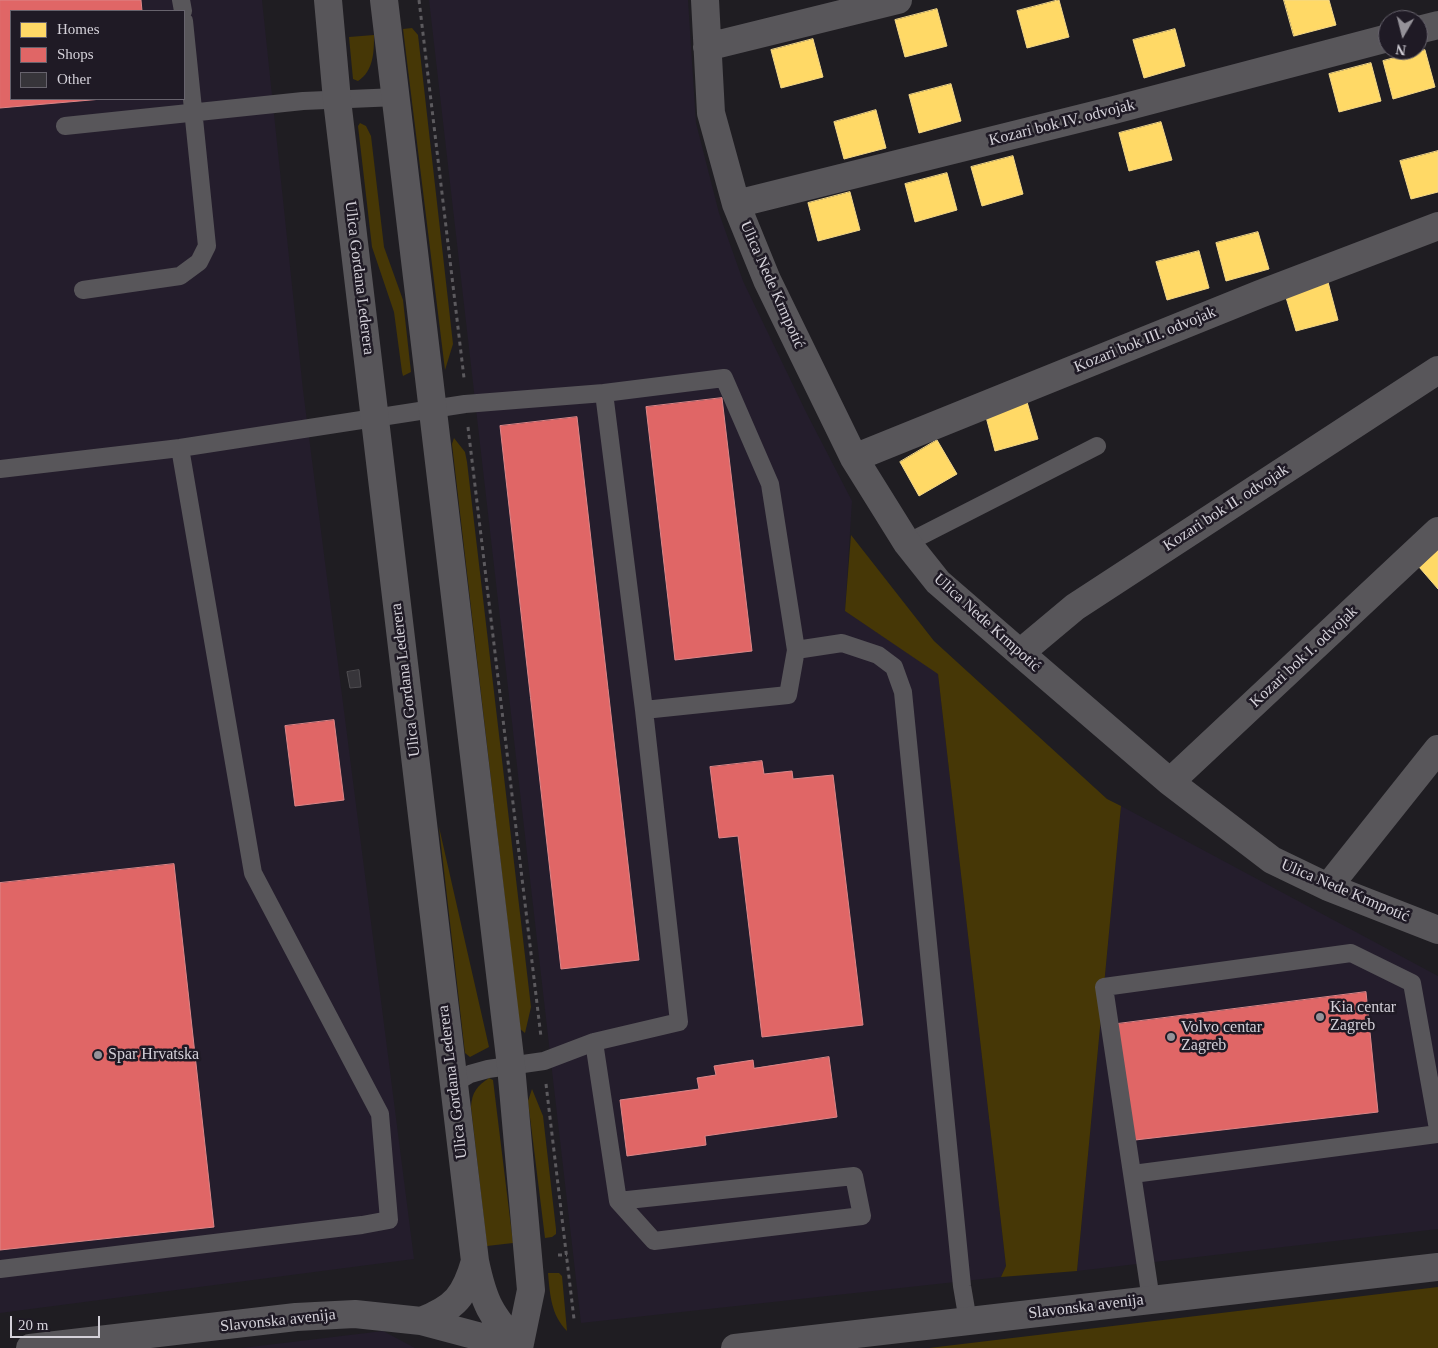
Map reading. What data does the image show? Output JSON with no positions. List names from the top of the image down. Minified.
{"streets":{"street":["Kozari bok IV. odvojak","Ulica Gordana Lederera","Ulica Nede Krmpotić","Kozari bok III. odvojak","Kozari bok II. odvojak","Kozari bok I. odvojak","Slavonska avenija"]},"crossings":[["Kozari bok IV. odvojak","Ulica Nede Krmpotić"],["Ulica Gordana Lederera","Slavonska avenija"],["Ulica Nede Krmpotić","Kozari bok III. odvojak"],["Ulica Nede Krmpotić","Kozari bok II. odvojak"],["Ulica Nede Krmpotić","Kozari bok I. odvojak"]],"places":["Kia centar Zagreb","Volvo centar Zagreb","Spar Hrvatska"],"legend":["Homes","Shops","Other"],"scale_bar":"20 m","north":"bottom"}
